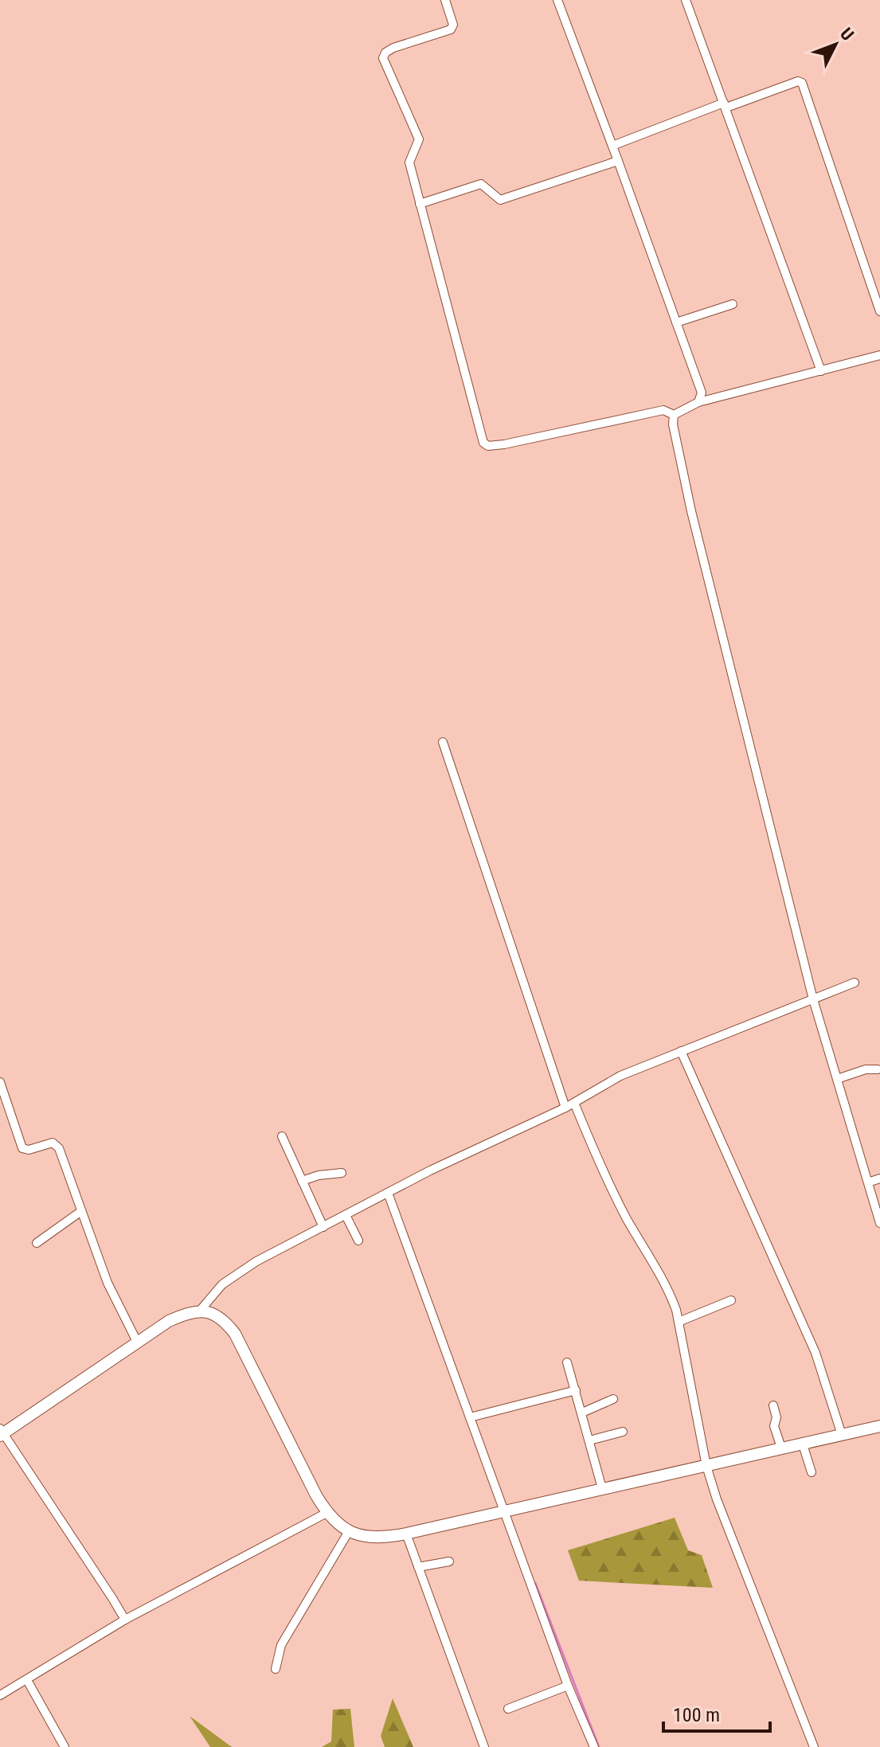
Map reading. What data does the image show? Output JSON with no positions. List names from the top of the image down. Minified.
{"scale_bar":"100 m","north":"top right"}
